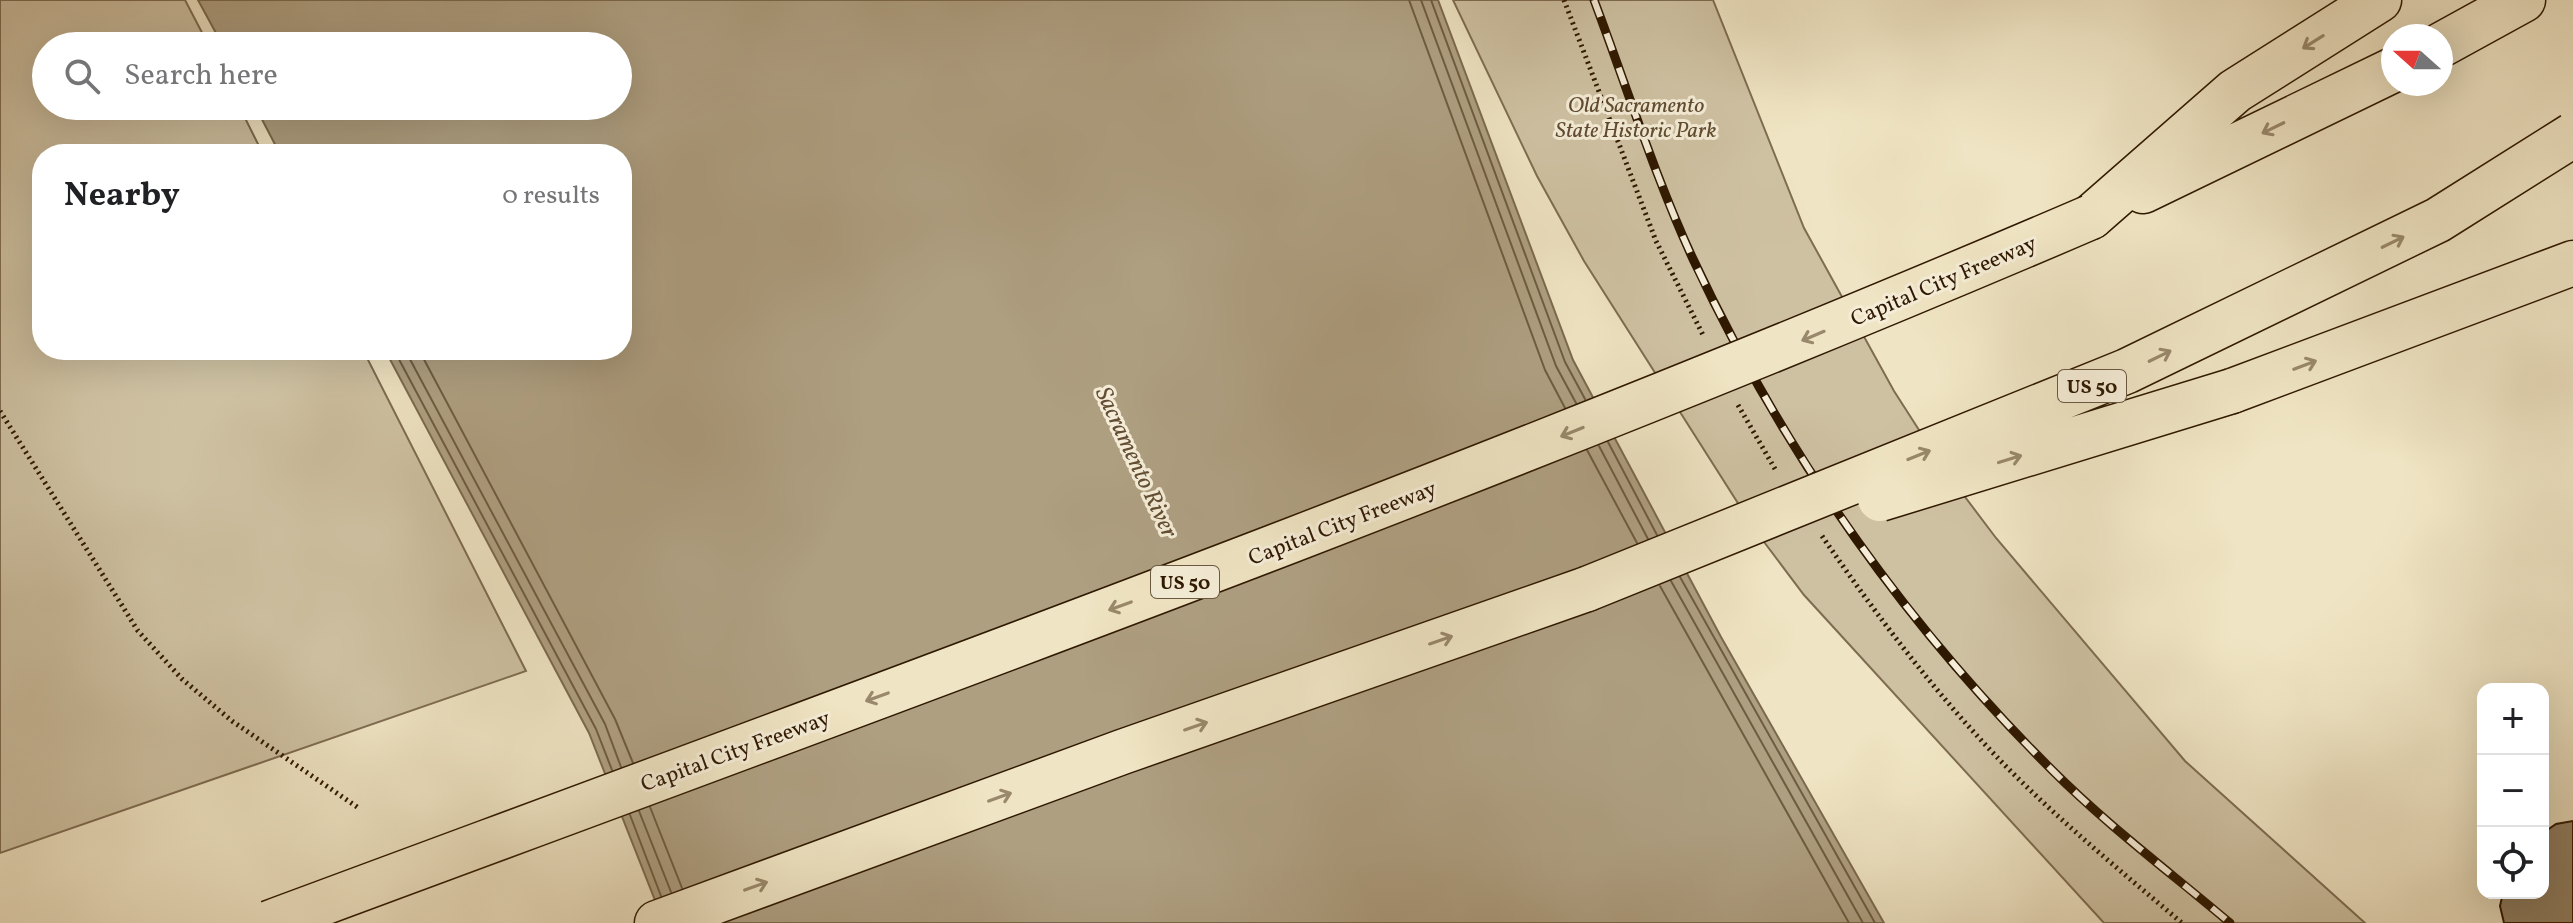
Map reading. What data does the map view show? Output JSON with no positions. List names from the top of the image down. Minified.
{"streets":{"highway":["Capital City Freeway","US 50"]},"water":["Sacramento River"],"parks":["Old Sacramento State Historic Park"],"north":"left","page":{"search":"Search here","heading":["Nearby","0 results"],"map_buttons":["+","−"]}}
